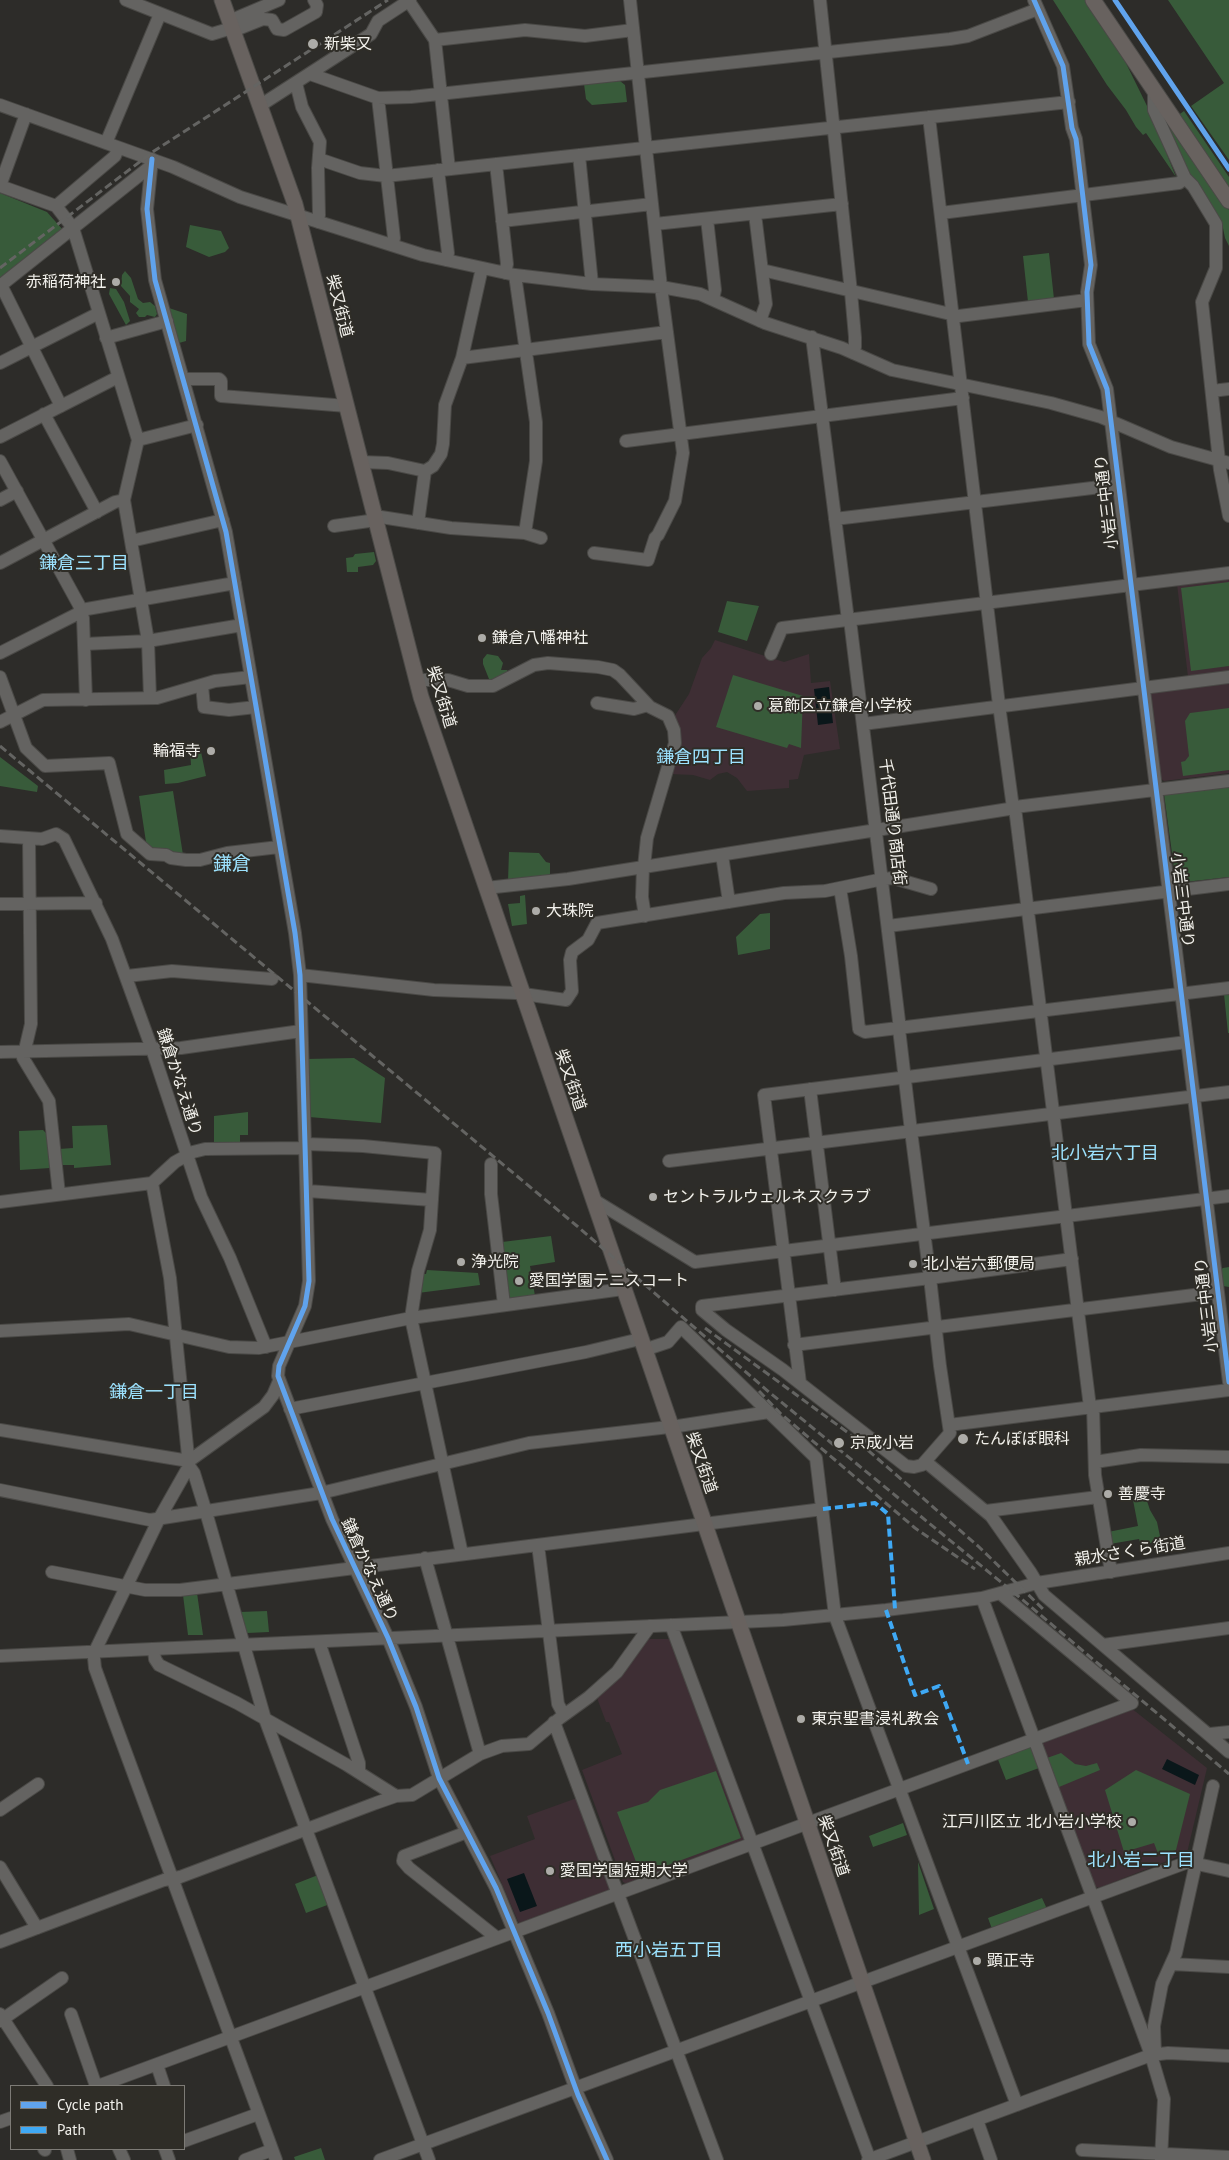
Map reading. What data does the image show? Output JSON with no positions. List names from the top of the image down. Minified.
{"streets":{"main road":["柴又街道"],"street":["小岩三中通り","千代田通り商店街","鎌倉かなえ通り","親水さくら街道"]},"crossings":[["柴又街道","親水さくら街道"],["鎌倉かなえ通り","親水さくら街道"]],"districts":["鎌倉三丁目","鎌倉四丁目","鎌倉","北小岩六丁目","鎌倉一丁目","北小岩二丁目","西小岩五丁目"],"places":["新柴又","赤稲荷神社","鎌倉八幡神社","葛飾区立鎌倉小学校","輪福寺","大珠院","セントラルウェルネスクラブ","浄光院","北小岩六郵便局","愛国学園テニスコート","たんぽぽ眼科","京成小岩","善慶寺","東京聖書浸礼教会","江戸川区立 北小岩小学校","愛国学園短期大学","顕正寺"],"legend":["Cycle path","Path"]}
